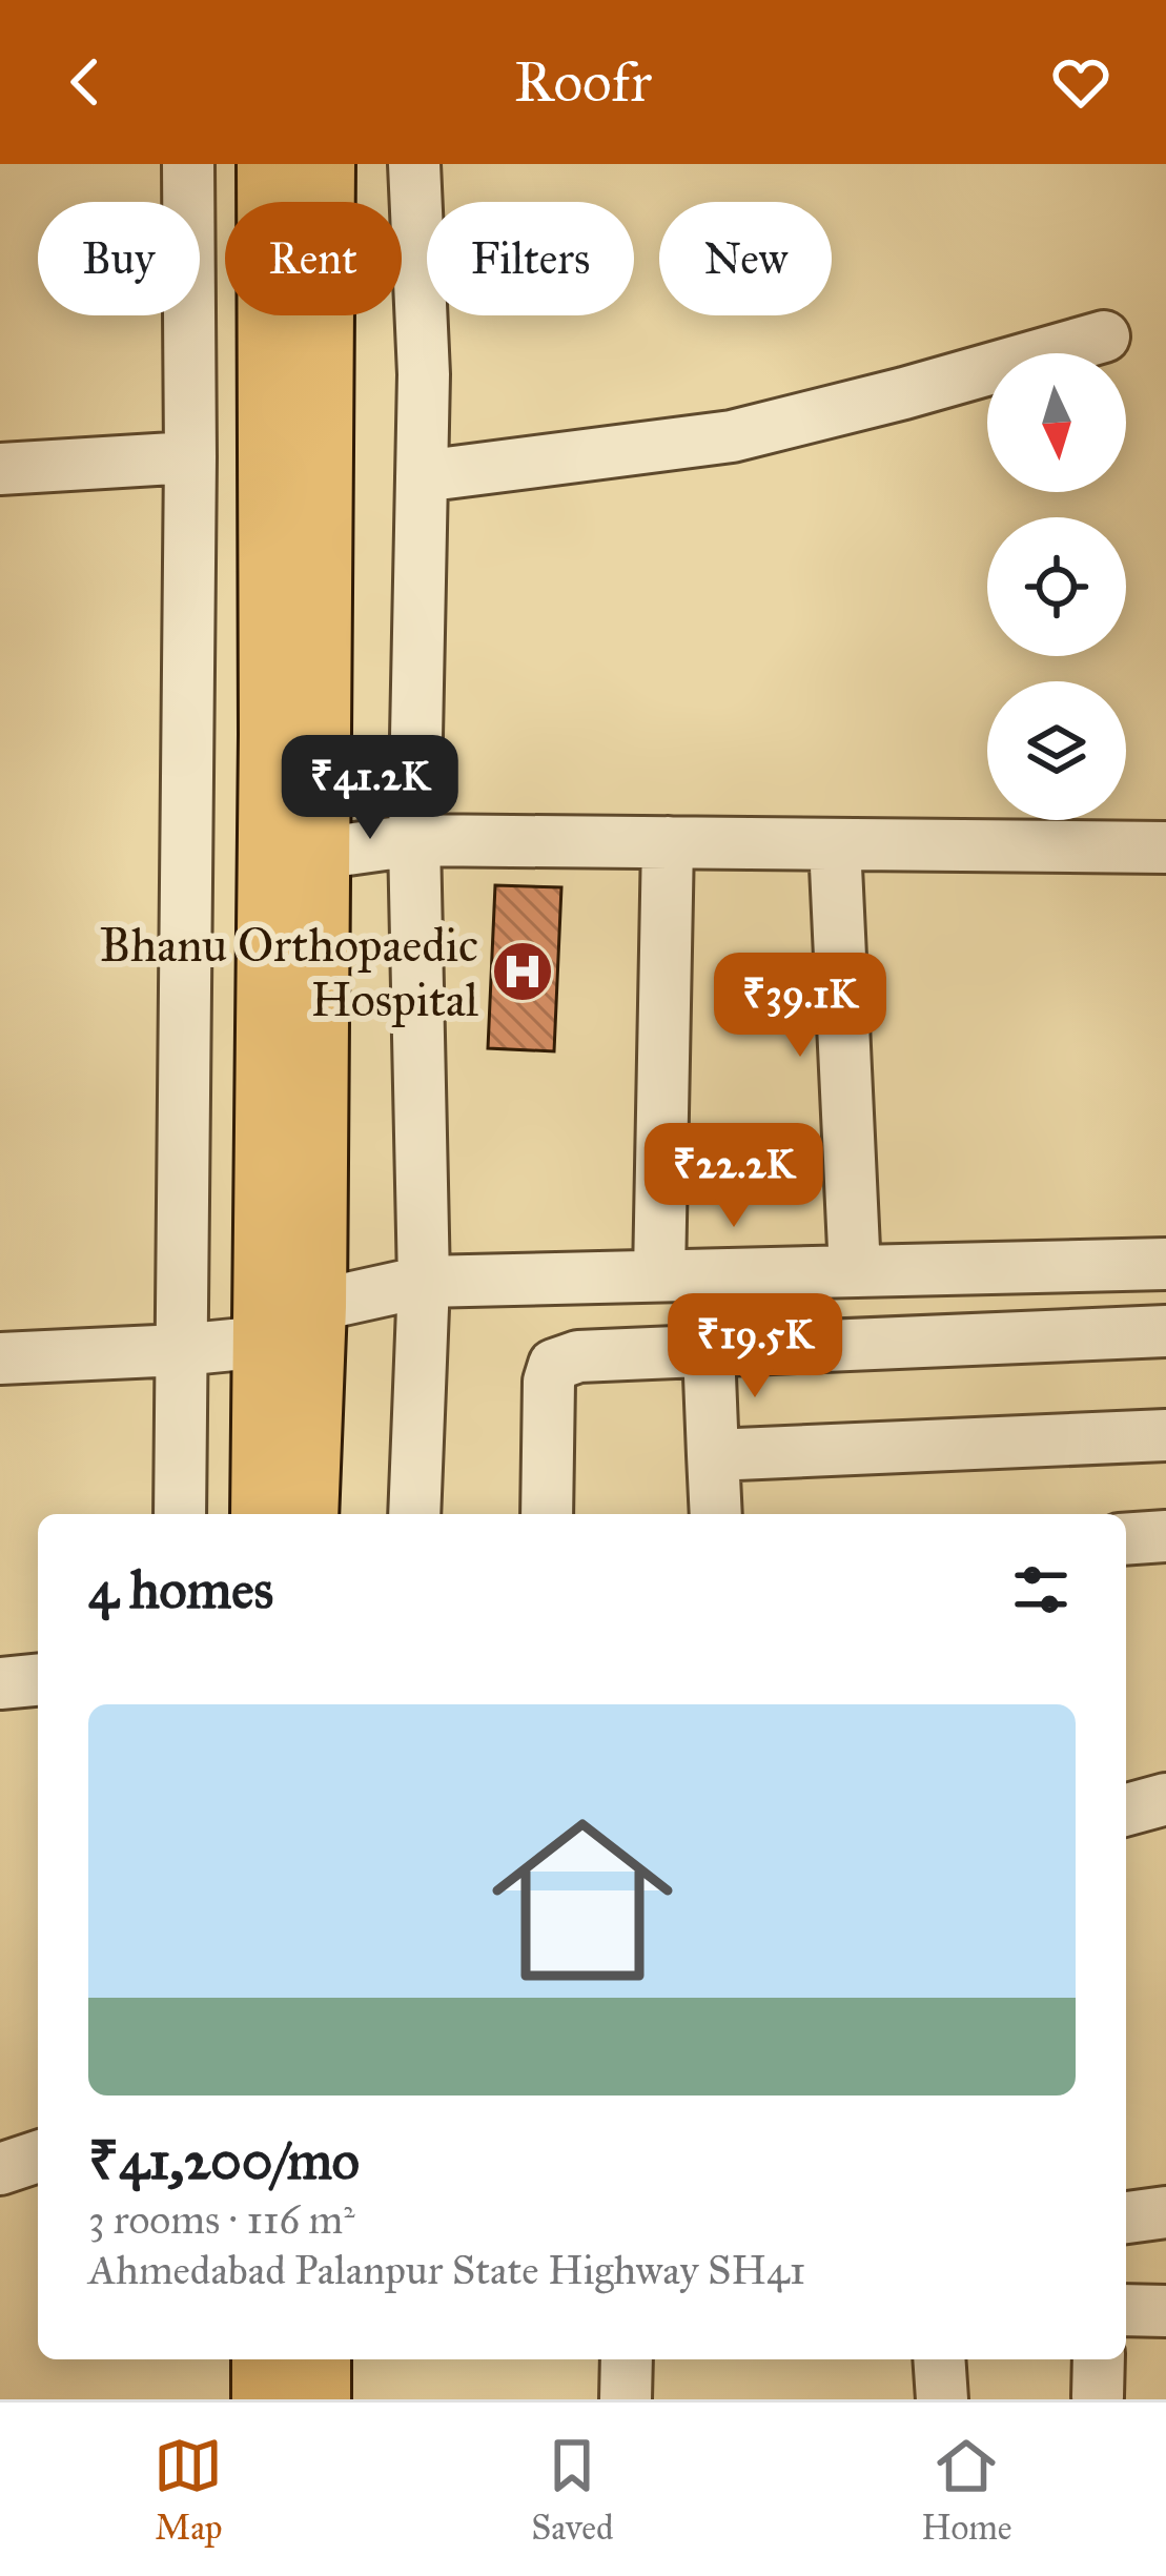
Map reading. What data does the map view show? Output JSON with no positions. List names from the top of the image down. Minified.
{"places":{"hospital":["Bhanu Orthopaedic Hospital"]},"north":"bottom","page":{"header":"Roofr","chip":["Buy","Rent","Filters","New"],"price":["₹41.2K","₹39.1K","₹22.2K","₹19.5K"],"heading":"4 homes","list":[{"name":"₹41,200/mo","note":"3 rooms · 116 m² · Ahmedabad Palanpur State Highway SH41"}],"tabs":["Map","Saved","Home"]}}
